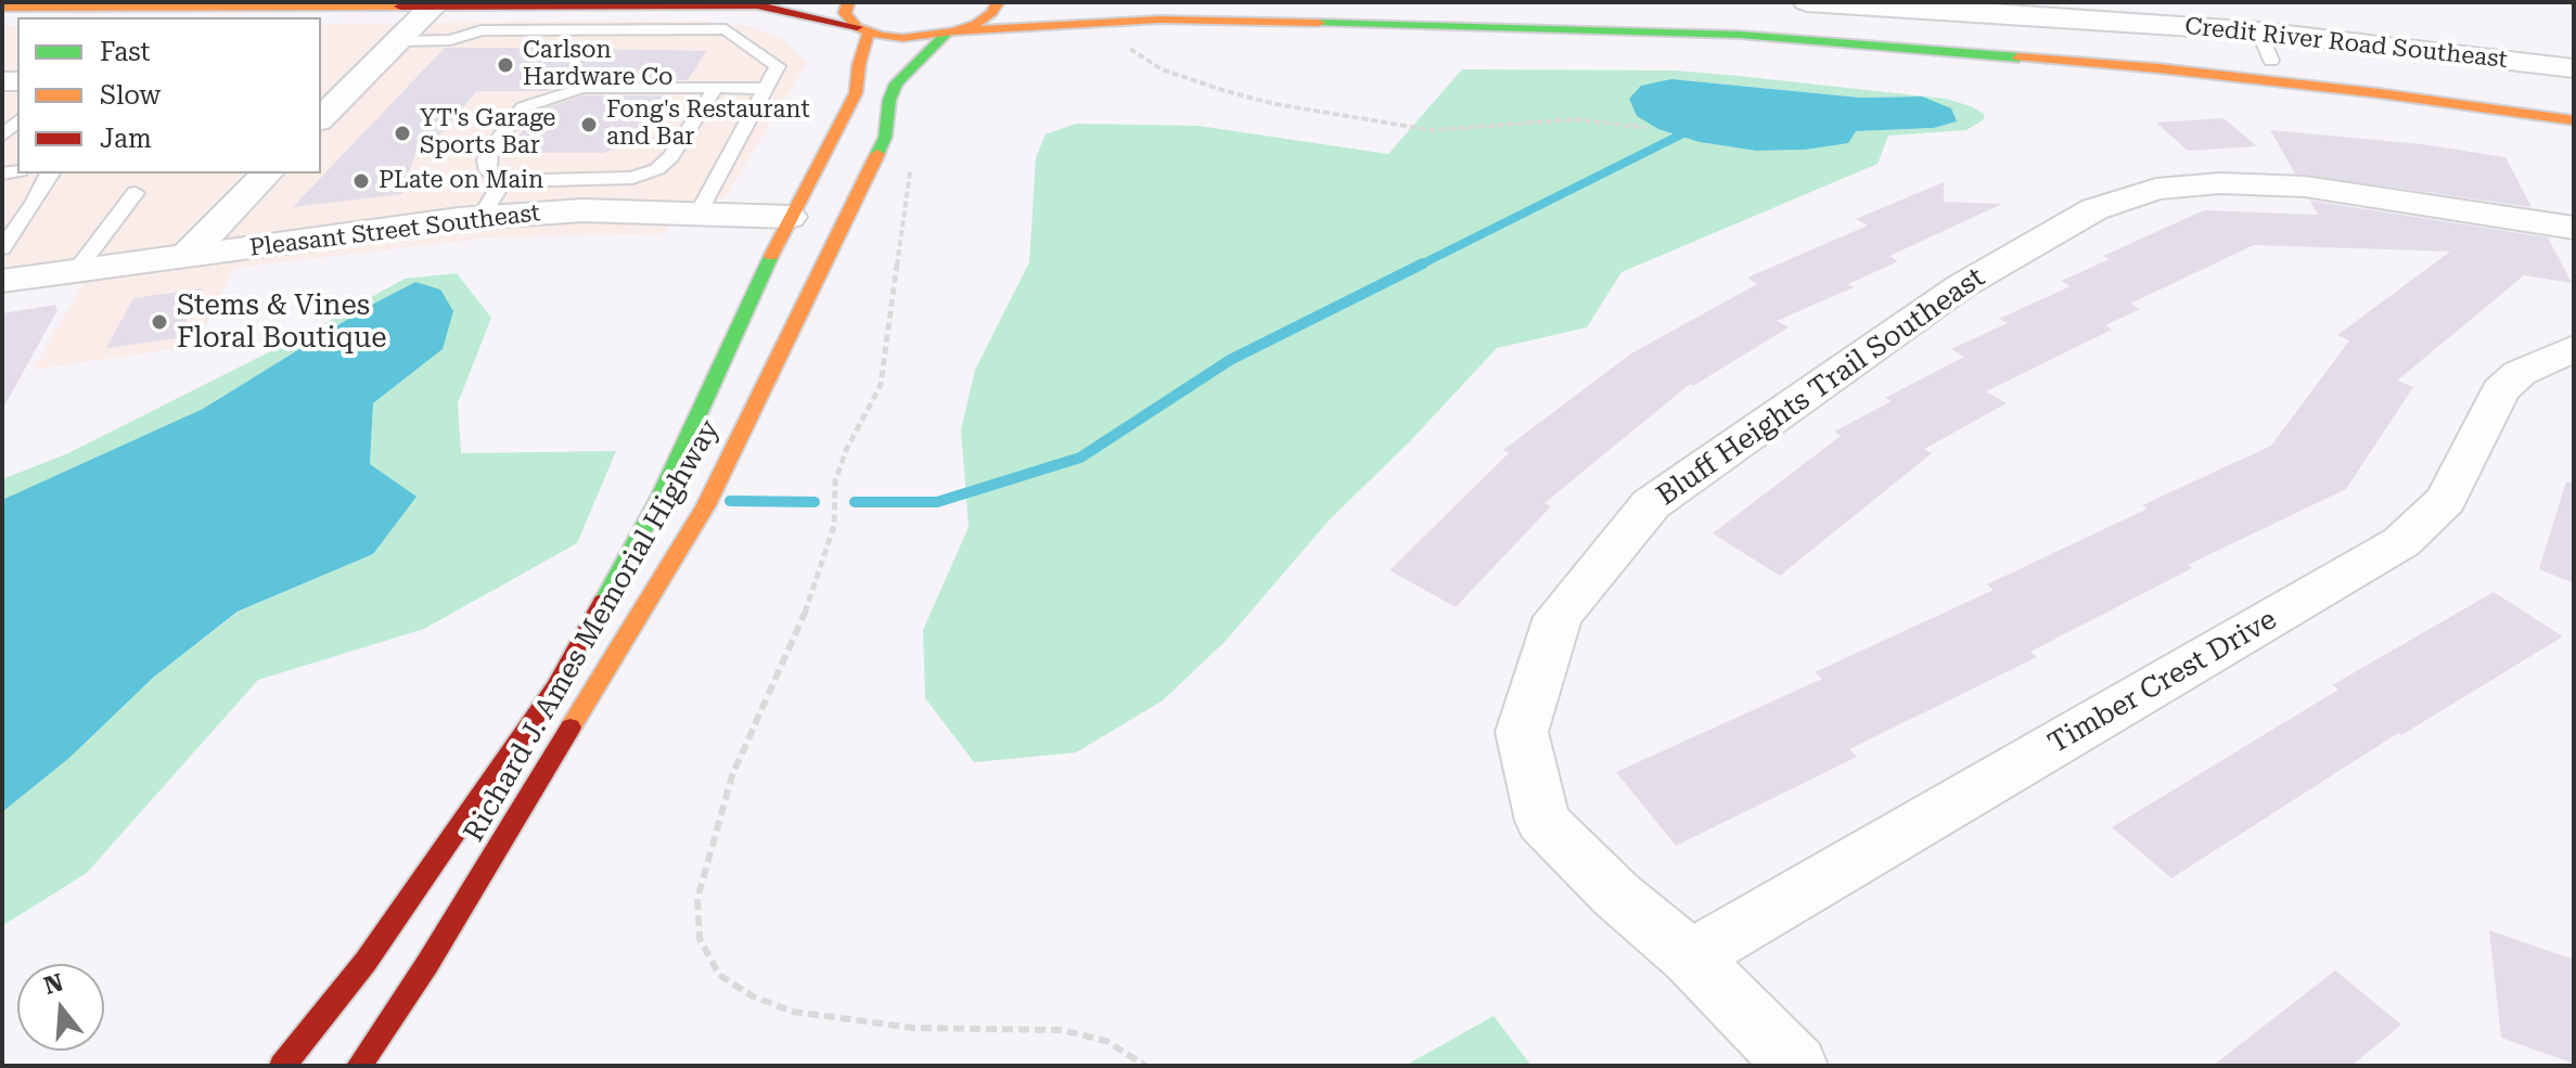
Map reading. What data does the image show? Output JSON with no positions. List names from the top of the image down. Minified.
{"streets":{"main road":["Richard J. Ames Memorial Highway"],"street":["Credit River Road Southeast","Pleasant Street Southeast","Bluff Heights Trail Southeast","Timber Crest Drive"]},"crossings":[["Pleasant Street Southeast","Richard J. Ames Memorial Highway"],["Bluff Heights Trail Southeast","Timber Crest Drive"]],"places":["Carlson Hardware Co","Fong's Restaurant and Bar","YT's Garage Sports Bar","PLate on Main","Stems & Vines Floral Boutique"],"legend":["Fast","Slow","Jam"],"north":"top"}
